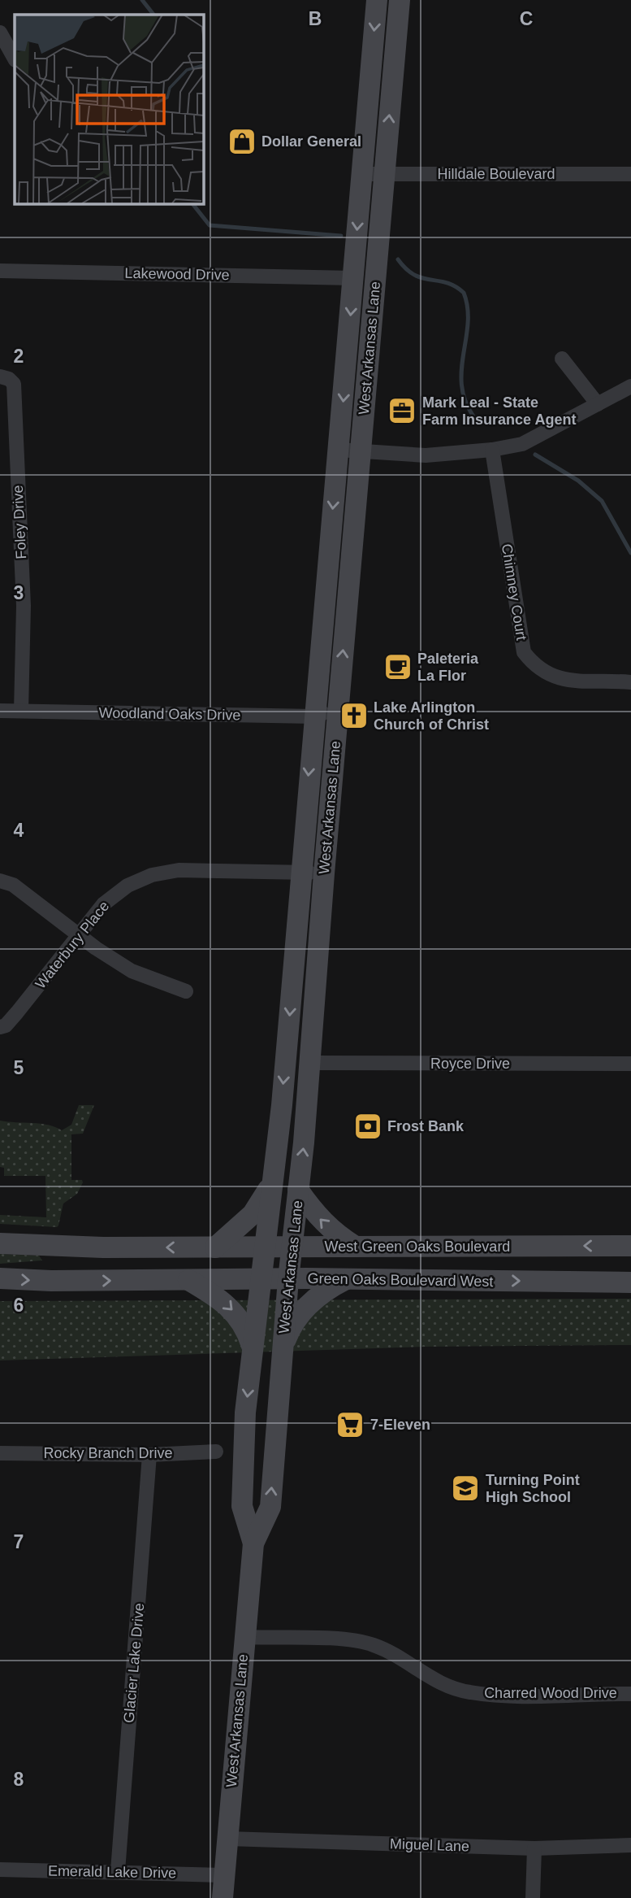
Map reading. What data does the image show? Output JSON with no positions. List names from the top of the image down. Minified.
{"streets":{"main road":["West Arkansas Lane","West Green Oaks Boulevard","Green Oaks Boulevard West"],"street":["Hilldale Boulevard","Lakewood Drive","Foley Drive","Chimney Court","Woodland Oaks Drive","Waterbury Place","Royce Drive","Rocky Branch Drive","Glacier Lake Drive","Charred Wood Drive","Miguel Lane","Emerald Lake Drive"]},"crossings":[["Hilldale Boulevard","West Arkansas Lane"],["Lakewood Drive","West Arkansas Lane"],["West Arkansas Lane","Woodland Oaks Drive"],["West Arkansas Lane","Waterbury Place"],["West Arkansas Lane","Royce Drive"],["West Arkansas Lane","West Green Oaks Boulevard"],["West Arkansas Lane","Green Oaks Boulevard West"],["West Arkansas Lane","Charred Wood Drive"],["West Arkansas Lane","Miguel Lane"],["West Arkansas Lane","Emerald Lake Drive"],["Foley Drive","Woodland Oaks Drive"],["Rocky Branch Drive","Glacier Lake Drive"],["Glacier Lake Drive","Emerald Lake Drive"]],"one_way":["West Green Oaks Boulevard","Green Oaks Boulevard West"],"places":{"shop":["Dollar General"],"office":["Mark Leal - State Farm Insurance Agent"],"cafe":["Paleteria La Flor"],"church":["Lake Arlington Church of Christ"],"bank":["Frost Bank"],"supermarket":["7-Eleven"],"school or university":["Turning Point High School"]},"grid":{"columns":["B","C"],"rows":["2","3","4","5","6","7","8"]}}
